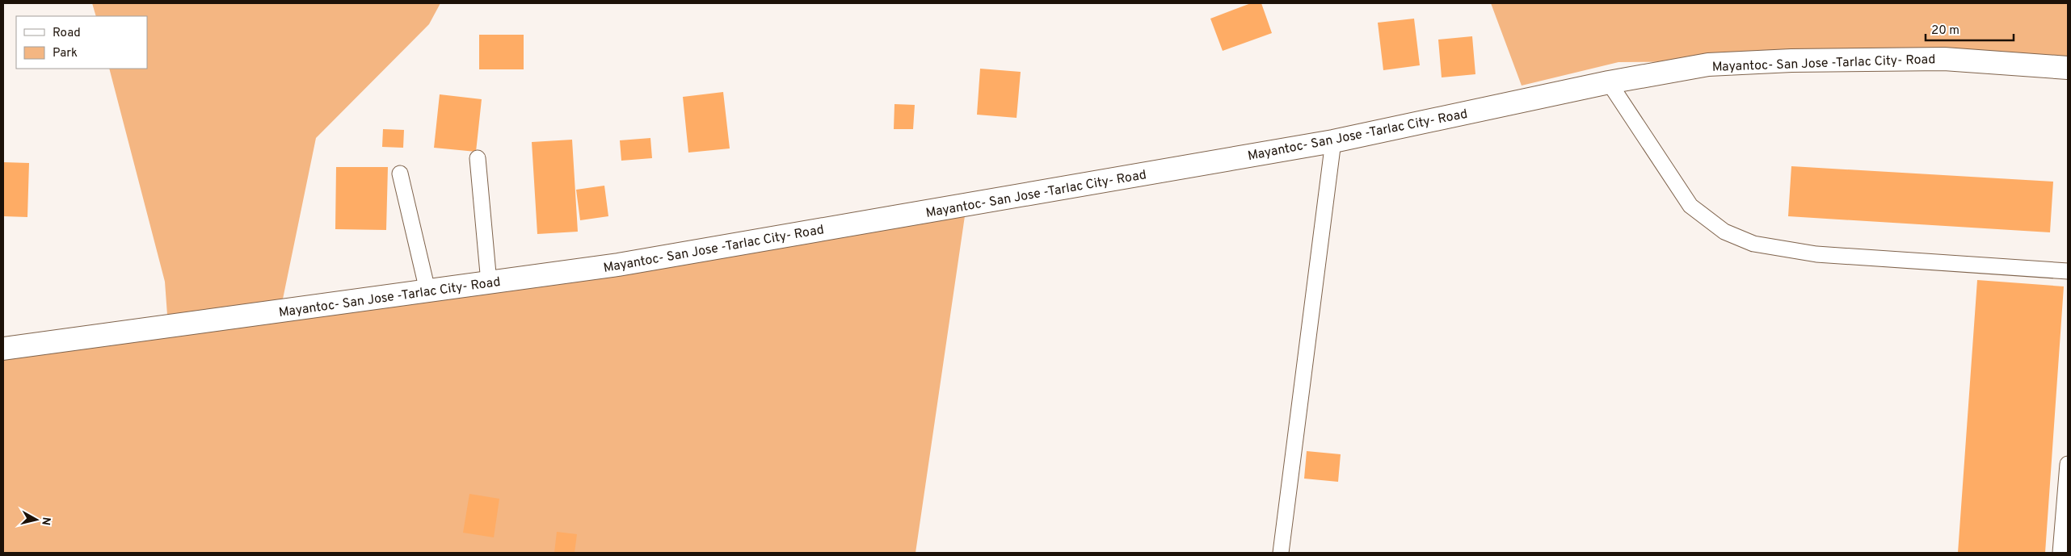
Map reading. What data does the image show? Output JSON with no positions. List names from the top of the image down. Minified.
{"streets":{"main road":["Mayantoc- San Jose -Tarlac City- Road"]},"legend":["Road","Park"],"scale_bar":"20 m","north":"right"}
